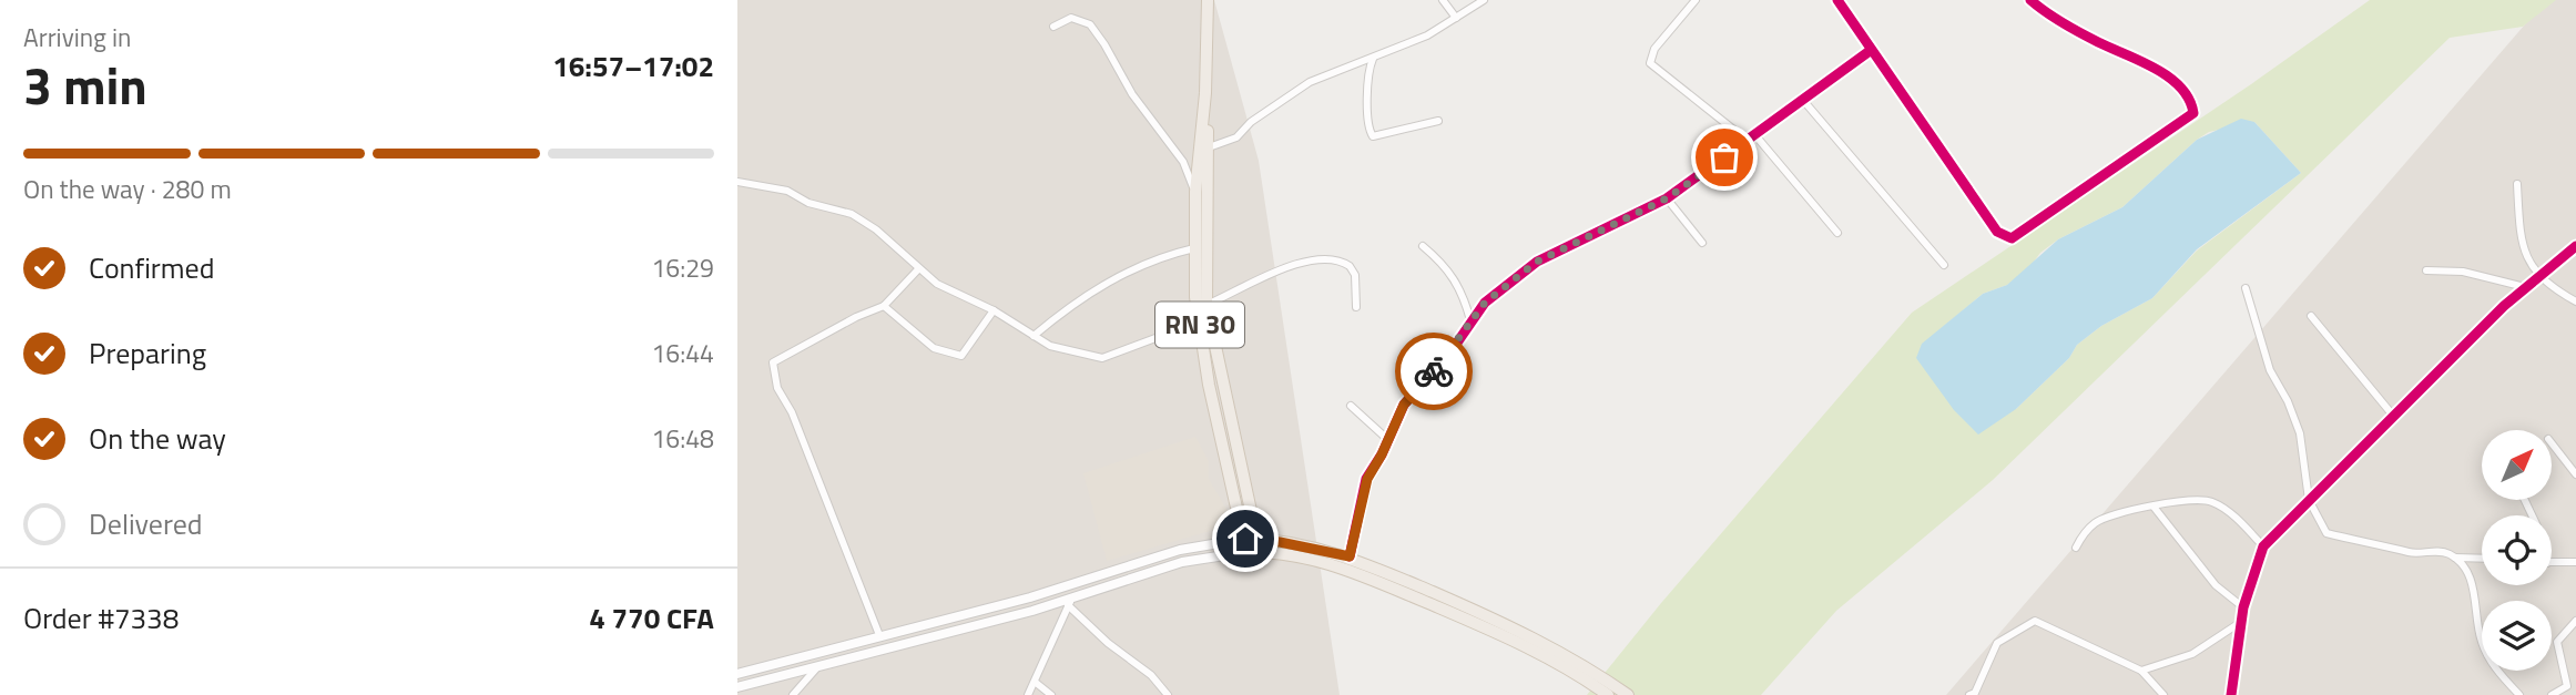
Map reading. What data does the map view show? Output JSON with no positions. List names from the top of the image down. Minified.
{"streets":{"main road":["RN 30"]},"north":"top right","page":{"heading":["3 min","Arriving in","16:57–17:02"],"panel":["Order #7338","4 770 CFA"],"bar":"On the way · 280 m","list":[["Confirmed","16:29"],["Preparing","16:44"],["On the way","16:48"],"Delivered"]}}
